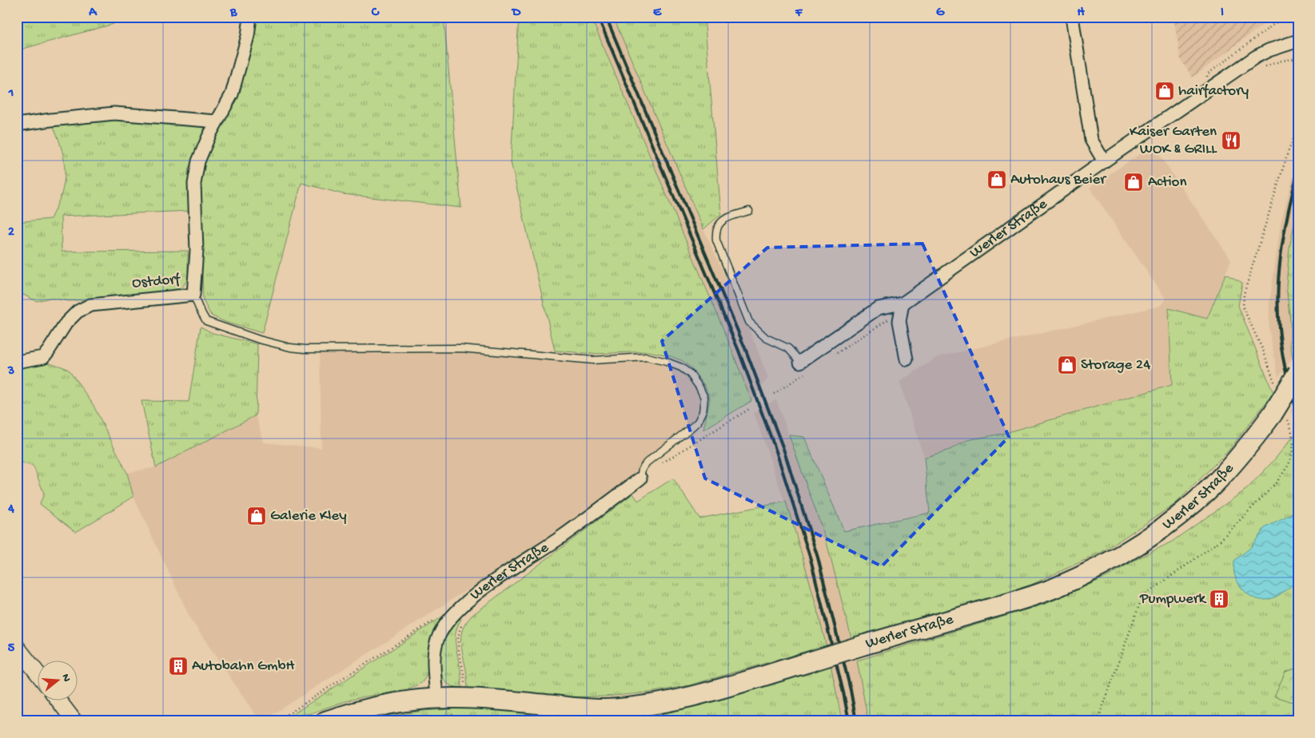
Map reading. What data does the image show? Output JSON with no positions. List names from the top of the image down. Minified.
{"streets":{"main road":["Werler Straße"],"street":["Ostdorf"]},"places":{"shop":["hairfactory","Autohaus Beier","Action","Storage 24","Galerie Kley"],"restaurant":["Kaiser Garten WOK & GRILL"],"building":["Pumpwerk","Autobahn GmbH"]},"north":"right","grid":{"columns":["A","B","C","D","E","F","G","H","I"],"rows":["1","2","3","4","5"]}}
